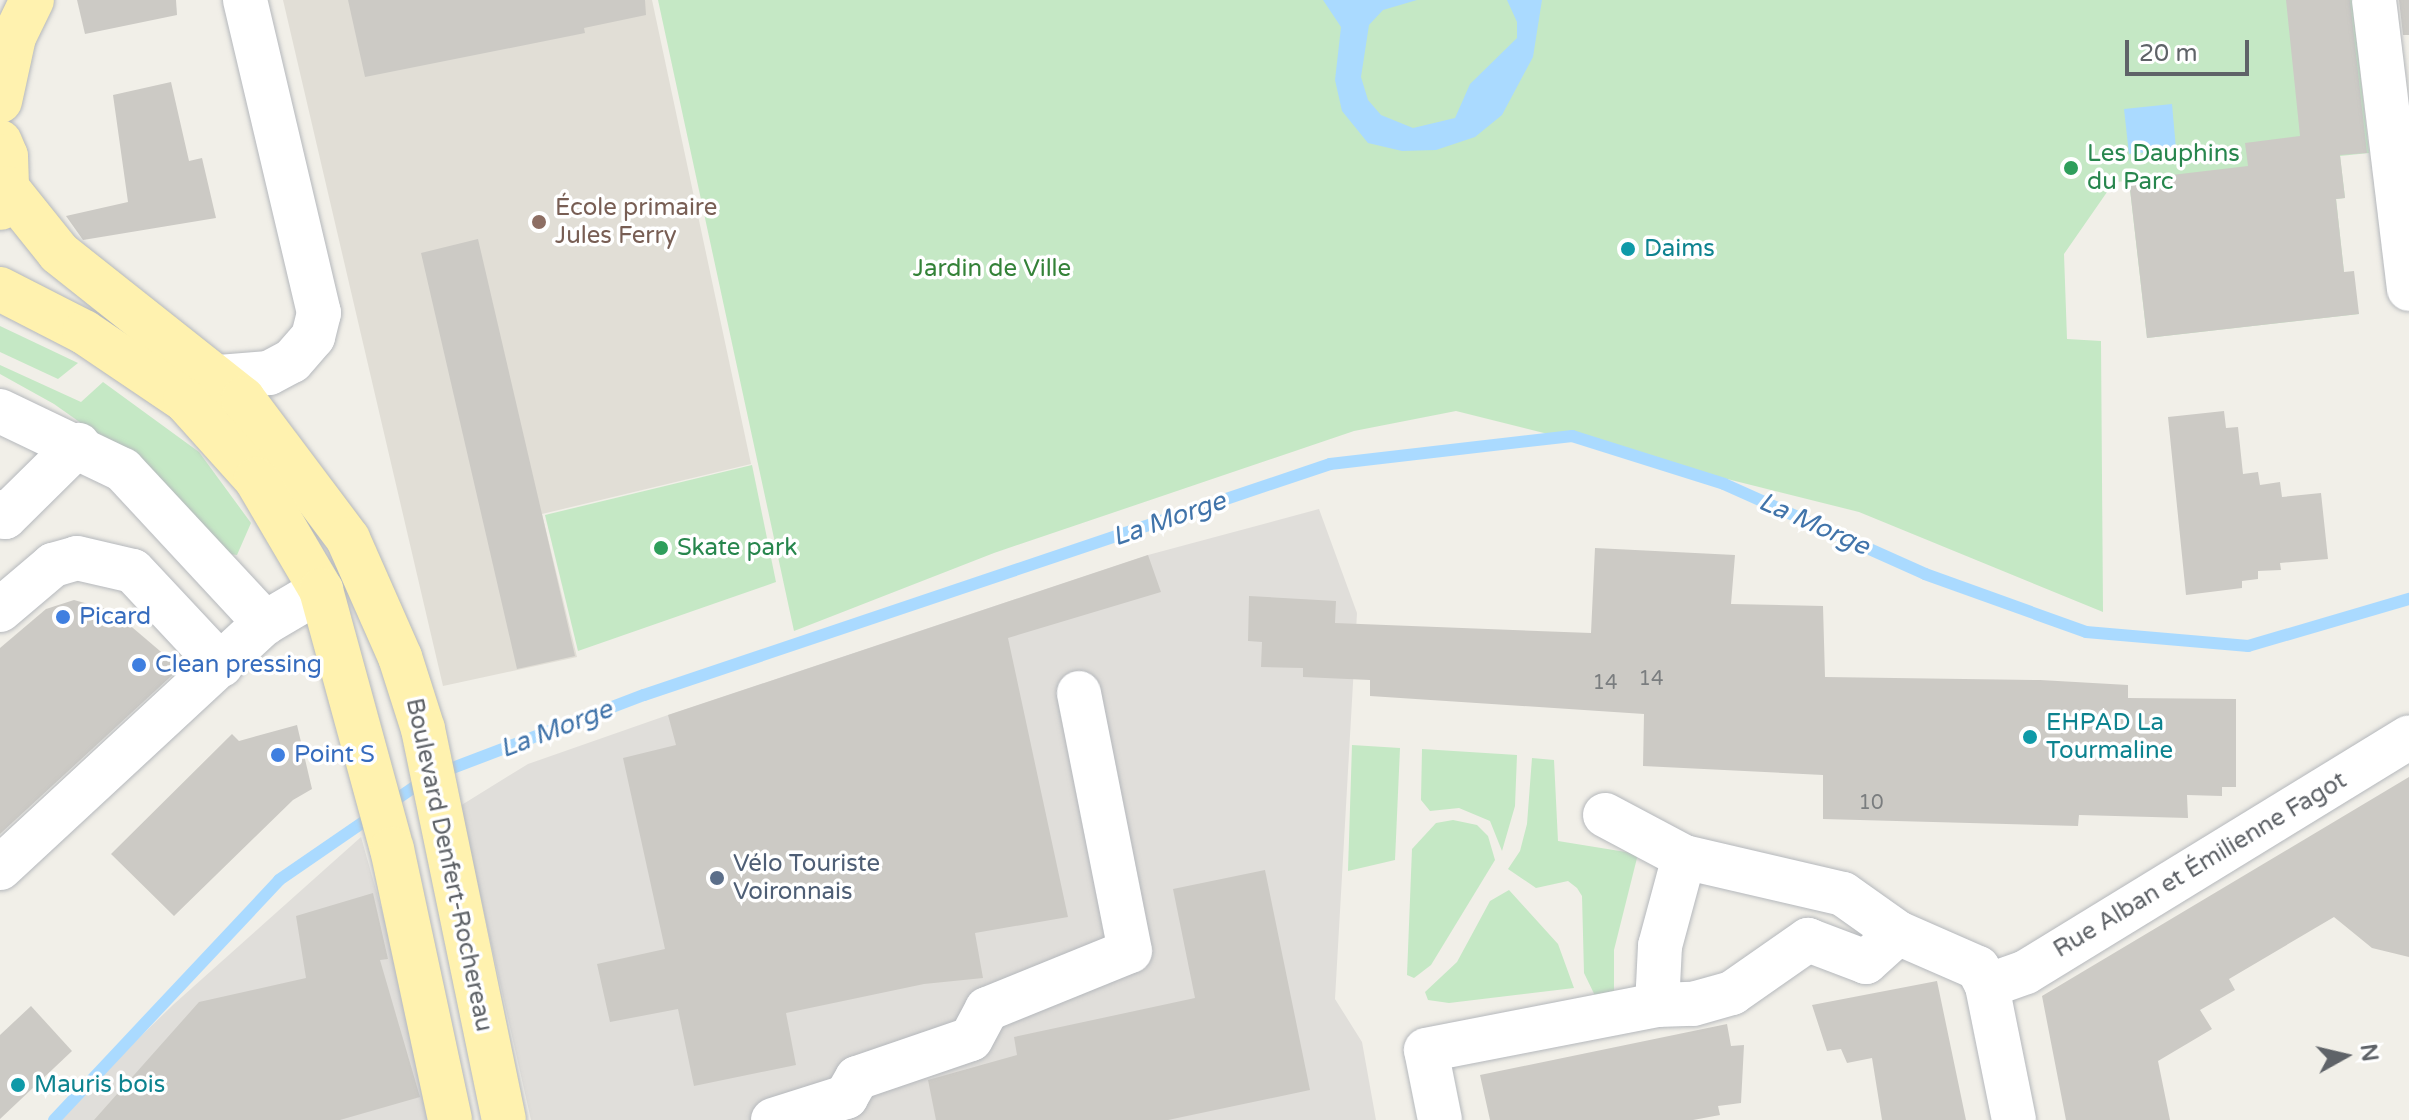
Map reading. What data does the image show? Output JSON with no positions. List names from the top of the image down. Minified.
{"streets":{"main road":["Boulevard Denfert-Rochereau"],"street":["Rue Alban et Émilienne Fagot"]},"water":["La Morge"],"parks":["Jardin de Ville"],"places":["Les Dauphins du Parc","École primaire Jules Ferry","Daims","Skate park","Picard","Clean pressing","EHPAD La Tourmaline","Point S","Vélo Touriste Voironnais","Mauris bois"],"house_numbers":["14","14","10"],"scale_bar":"20 m","north":"right"}
